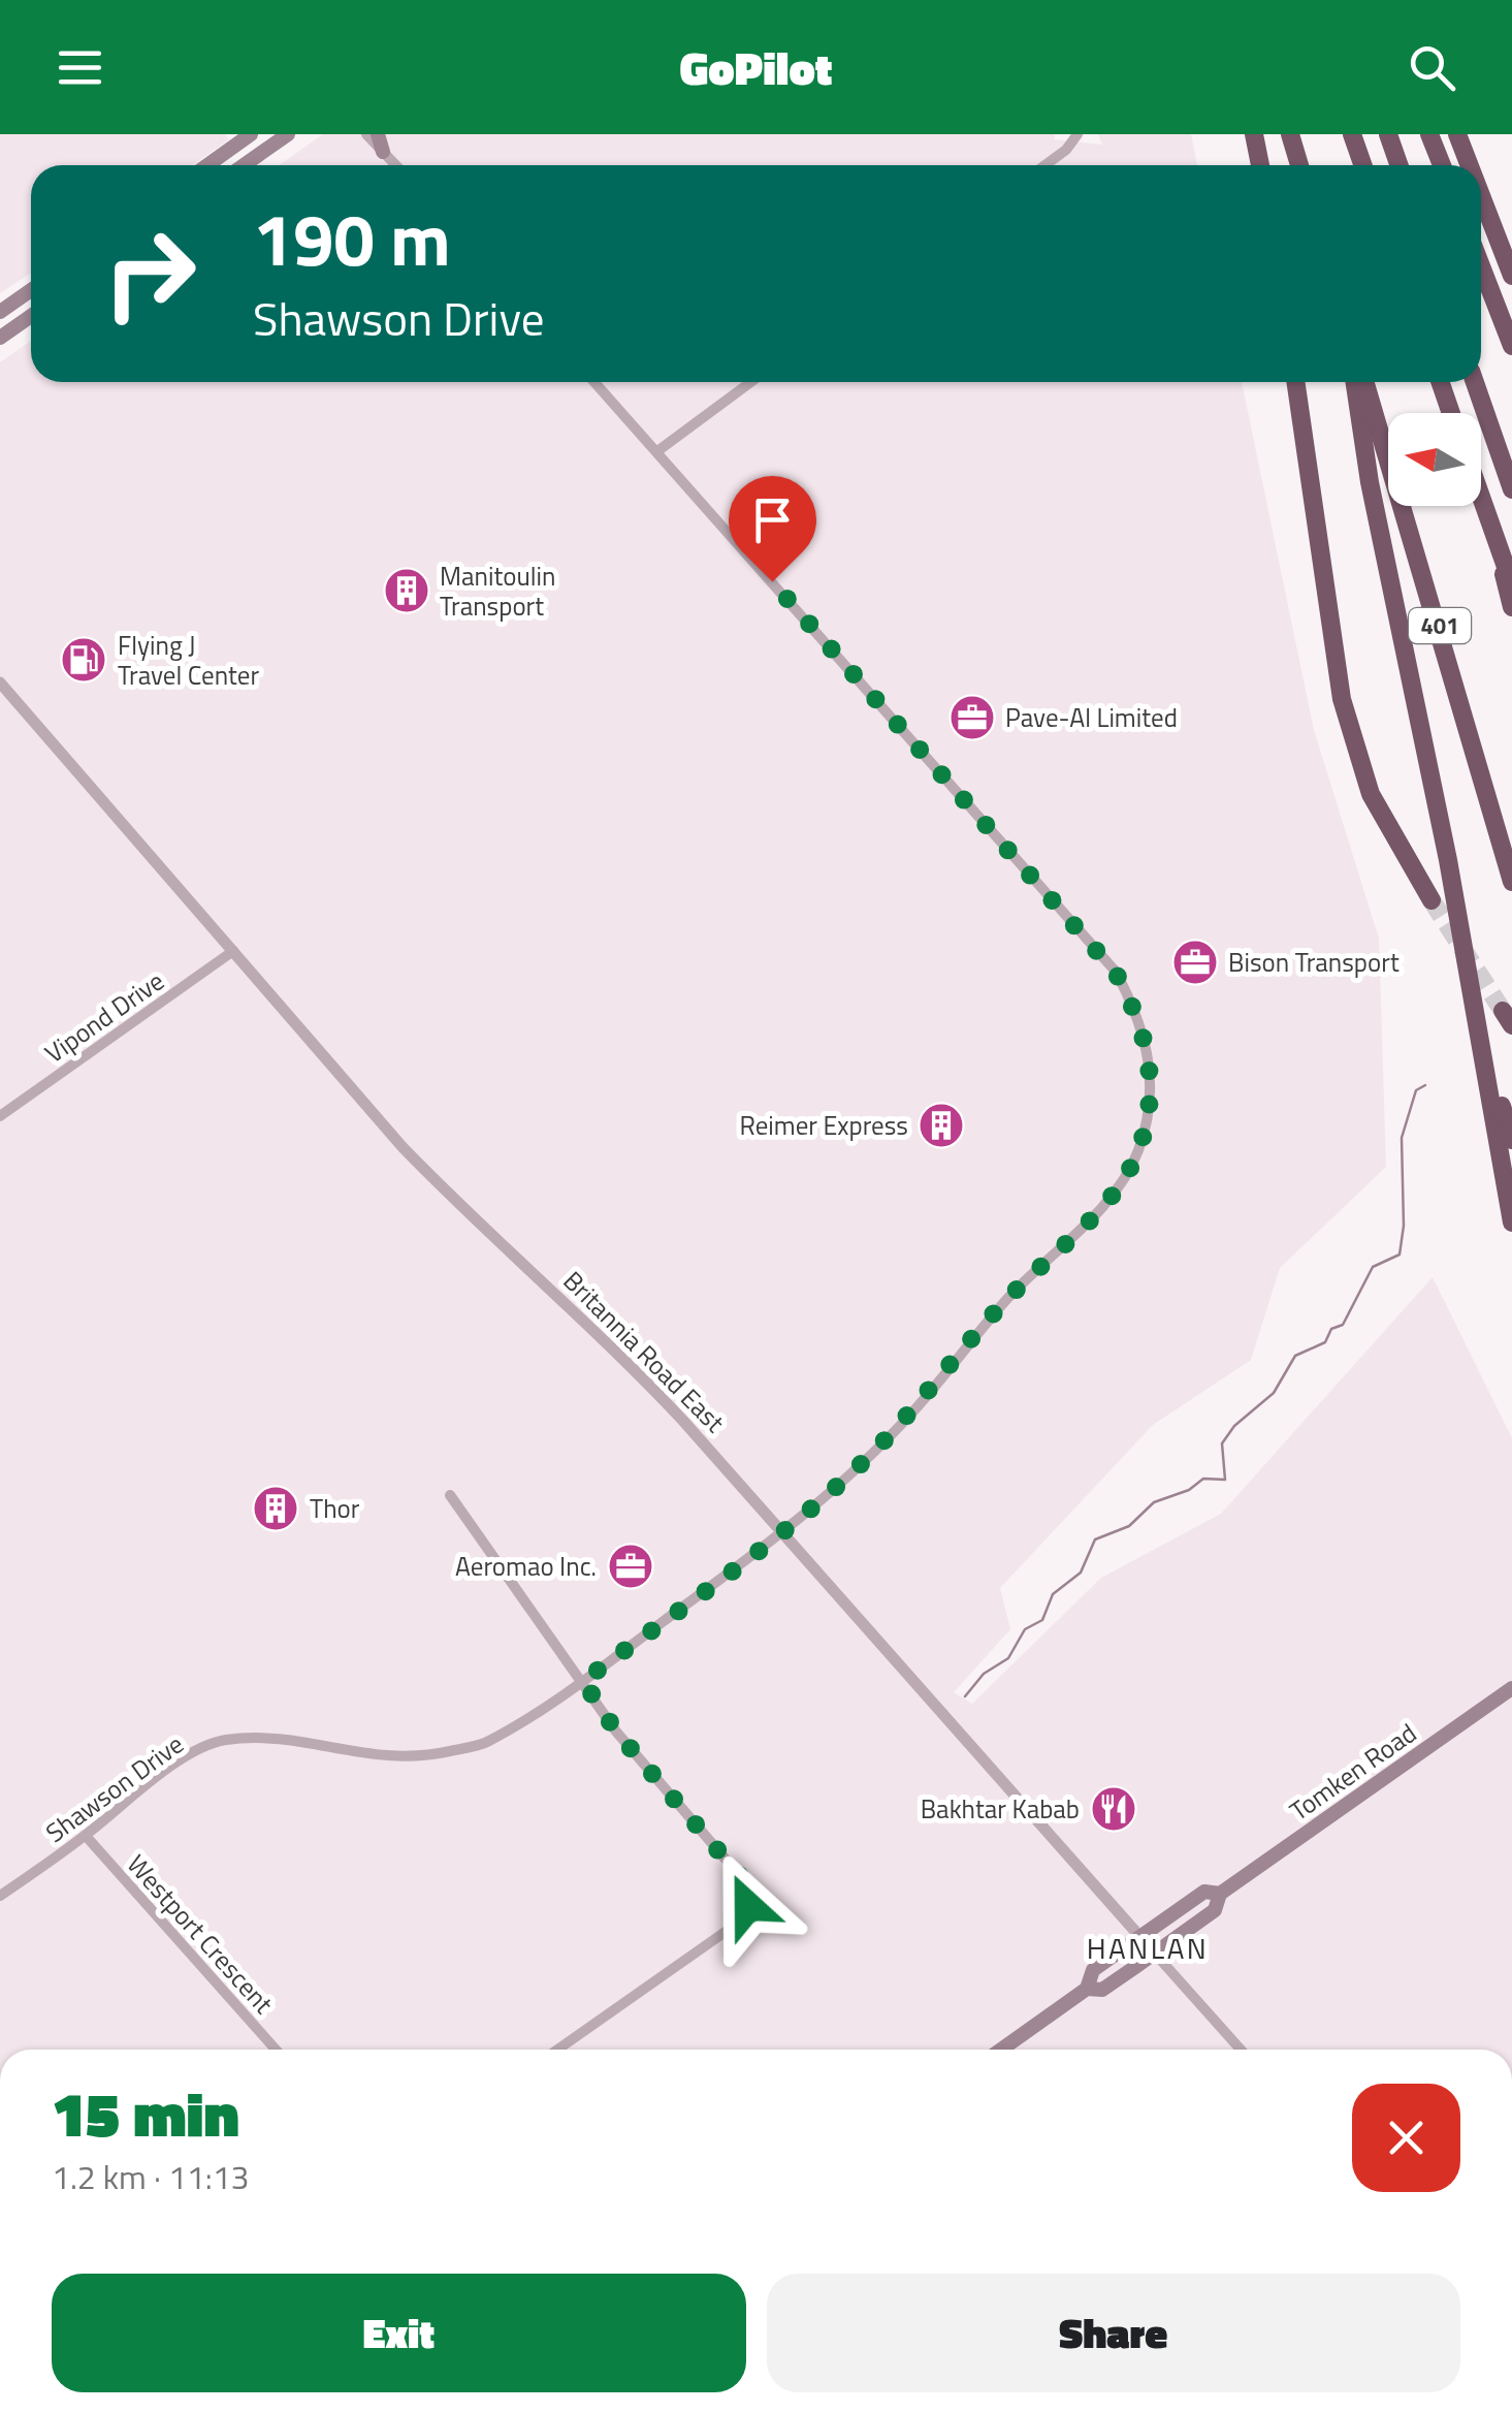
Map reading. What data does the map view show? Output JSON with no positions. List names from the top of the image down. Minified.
{"streets":{"highway":["401"],"main road":["Tomken Road"],"street":["Vipond Drive","Britannia Road East","Shawson Drive","Westport Crescent"]},"crossings":[["Vipond Drive","Britannia Road East"],["Britannia Road East","Tomken Road"],["Britannia Road East","Shawson Drive"],["Shawson Drive","Westport Crescent"]],"districts":["HANLAN"],"places":{"building":["Manitoulin Transport","Reimer Express","Thor"],"fuel station":["Flying J Travel Center"],"office":["Pave-Al Limited","Bison Transport","Aeromao Inc."],"restaurant":["Bakhtar Kabab"]},"north":"left","page":{"header":"GoPilot","turn":["190 m","Shawson Drive"],"heading":["15 min","1.2 km · 11:13"],"buttons":["Exit","Share"]}}
